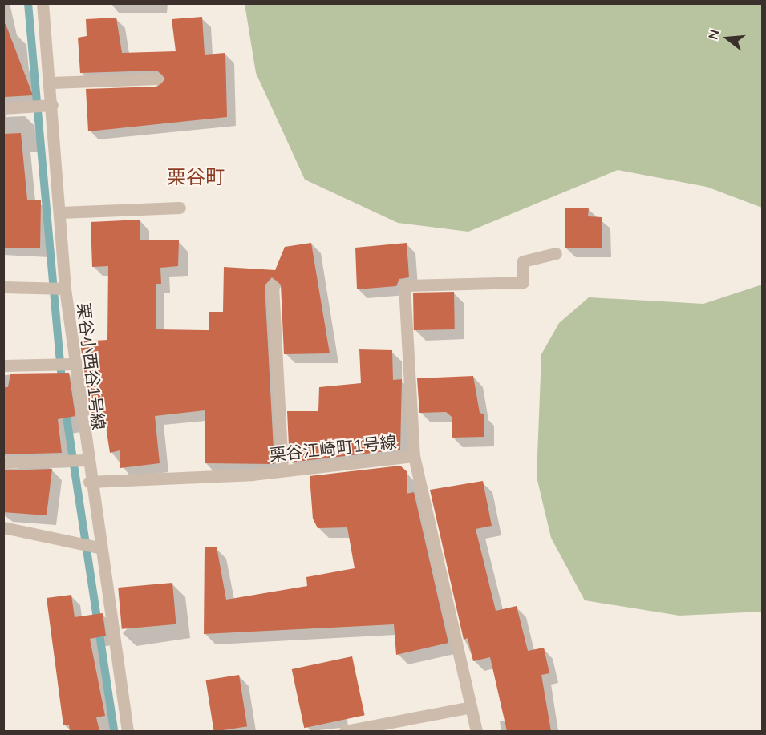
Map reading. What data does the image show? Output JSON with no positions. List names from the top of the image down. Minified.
{"streets":{"street":["栗谷小西谷1号線","栗谷江崎町1号線"]},"crossings":[["栗谷小西谷1号線","栗谷江崎町1号線"]],"districts":["栗谷町"],"north":"left"}
